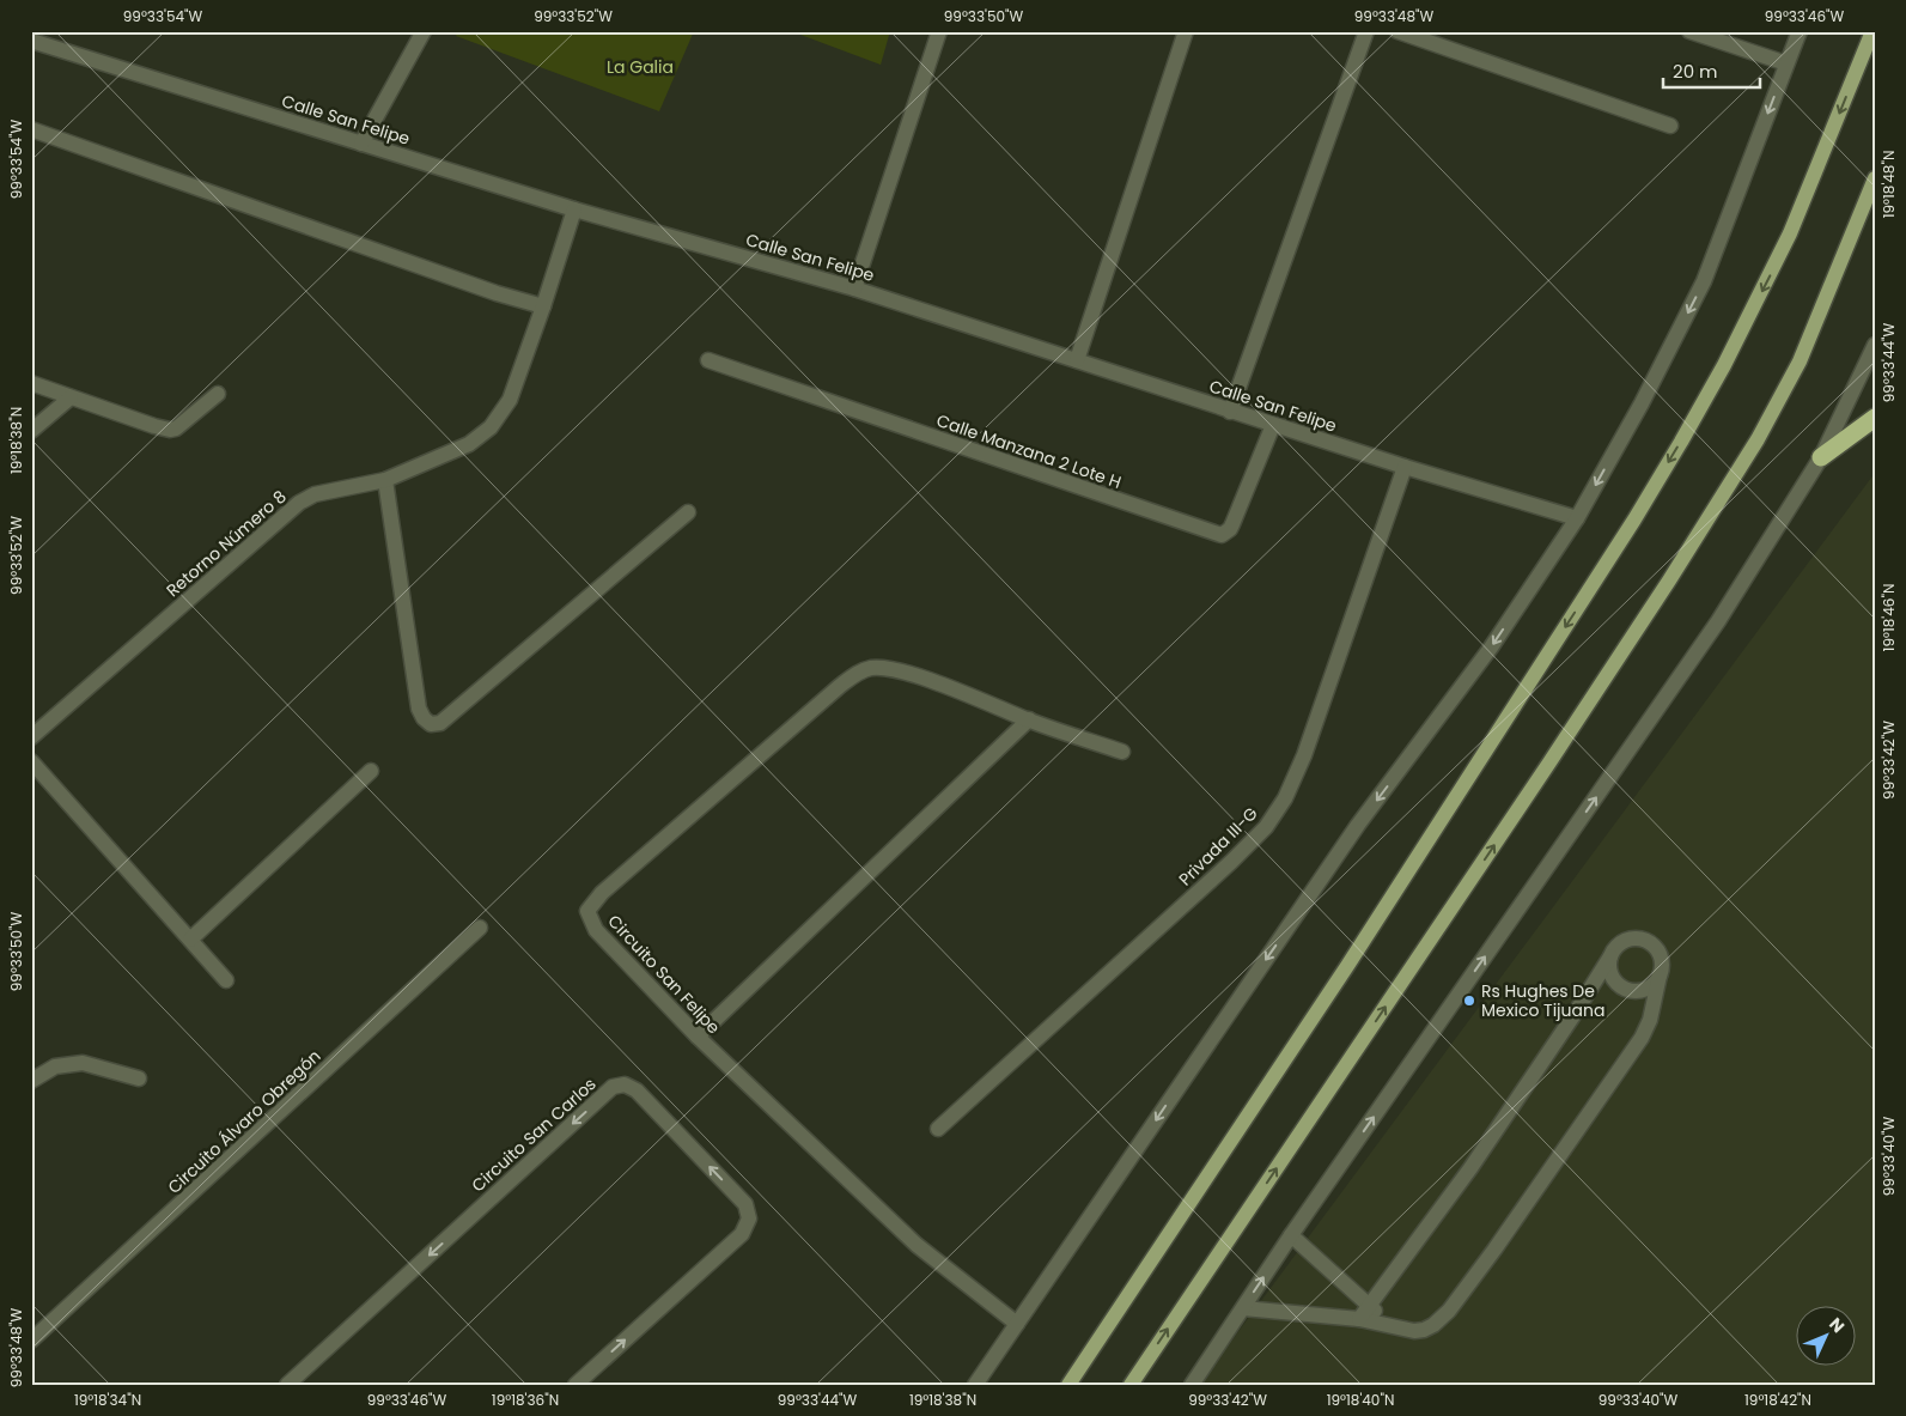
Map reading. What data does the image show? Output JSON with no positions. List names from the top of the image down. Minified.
{"streets":{"street":["Calle San Felipe","Calle Manzana 2 Lote H","Retorno Número 8","Privada III-G","Circuito San Felipe","Circuito Álvaro Obregón","Circuito San Carlos"]},"crossings":[["Calle San Felipe","Calle Manzana 2 Lote H"],["Calle San Felipe","Retorno Número 8"],["Calle San Felipe","Privada III-G"]],"parks":["La Galia"],"places":["Rs Hughes De Mexico Tijuana"],"scale_bar":"20 m","north":"top right","coordinates":["99°33'54\"W","99°33'52\"W","99°33'50\"W","99°33'48\"W","99°33'46\"W","19°18'48\"N","99°33'44\"W","19°18'38\"N","19°18'46\"N","99°33'42\"W","99°33'40\"W","19°18'34\"N","19°18'36\"N","19°18'40\"N","19°18'42\"N"]}
